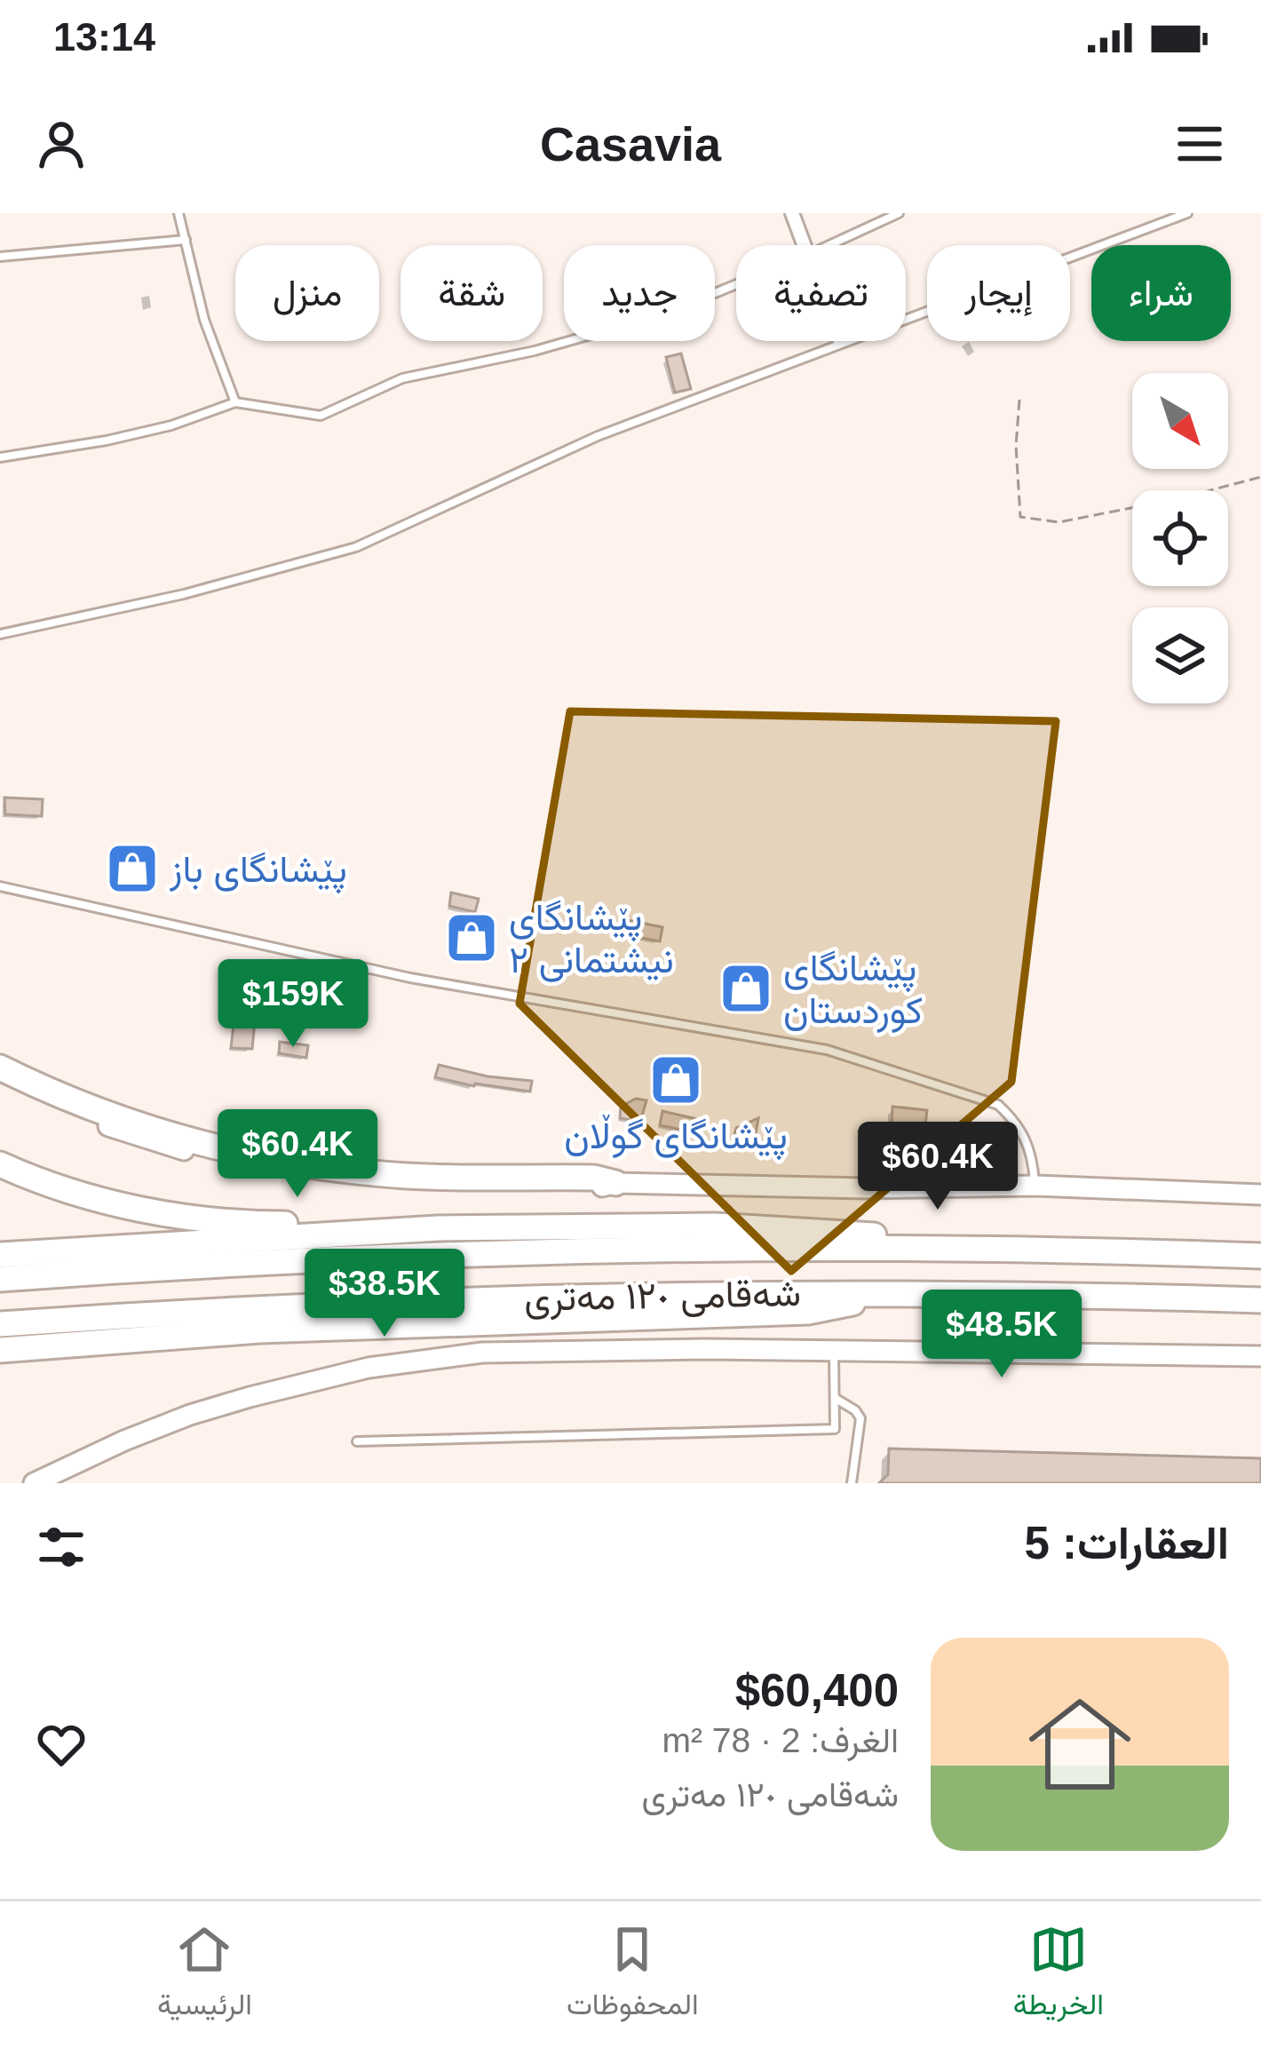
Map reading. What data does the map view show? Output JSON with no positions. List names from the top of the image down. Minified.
{"streets":{"highway":["شەقامی ١٢٠ مەتری"]},"places":{"shop":["پێشانگای باز","پێشانگای نیشتمانی ٢","پێشانگای کوردستان","پێشانگای گوڵان"]},"north":"bottom right","page":{"status":"13:14","header":"Casavia","chip":["شراء","إيجار","تصفية","جديد","شقة","منزل"],"price":["$159K","$60.4K","$60.4K","$38.5K","$48.5K"],"heading":"العقارات: 5","list":[{"name":"$60,400","note":"الغرف: 2 · 78 m² · شەقامی ١٢٠ مەتری"}],"tabs":["الخريطة","المحفوظات","الرئيسية"]}}
